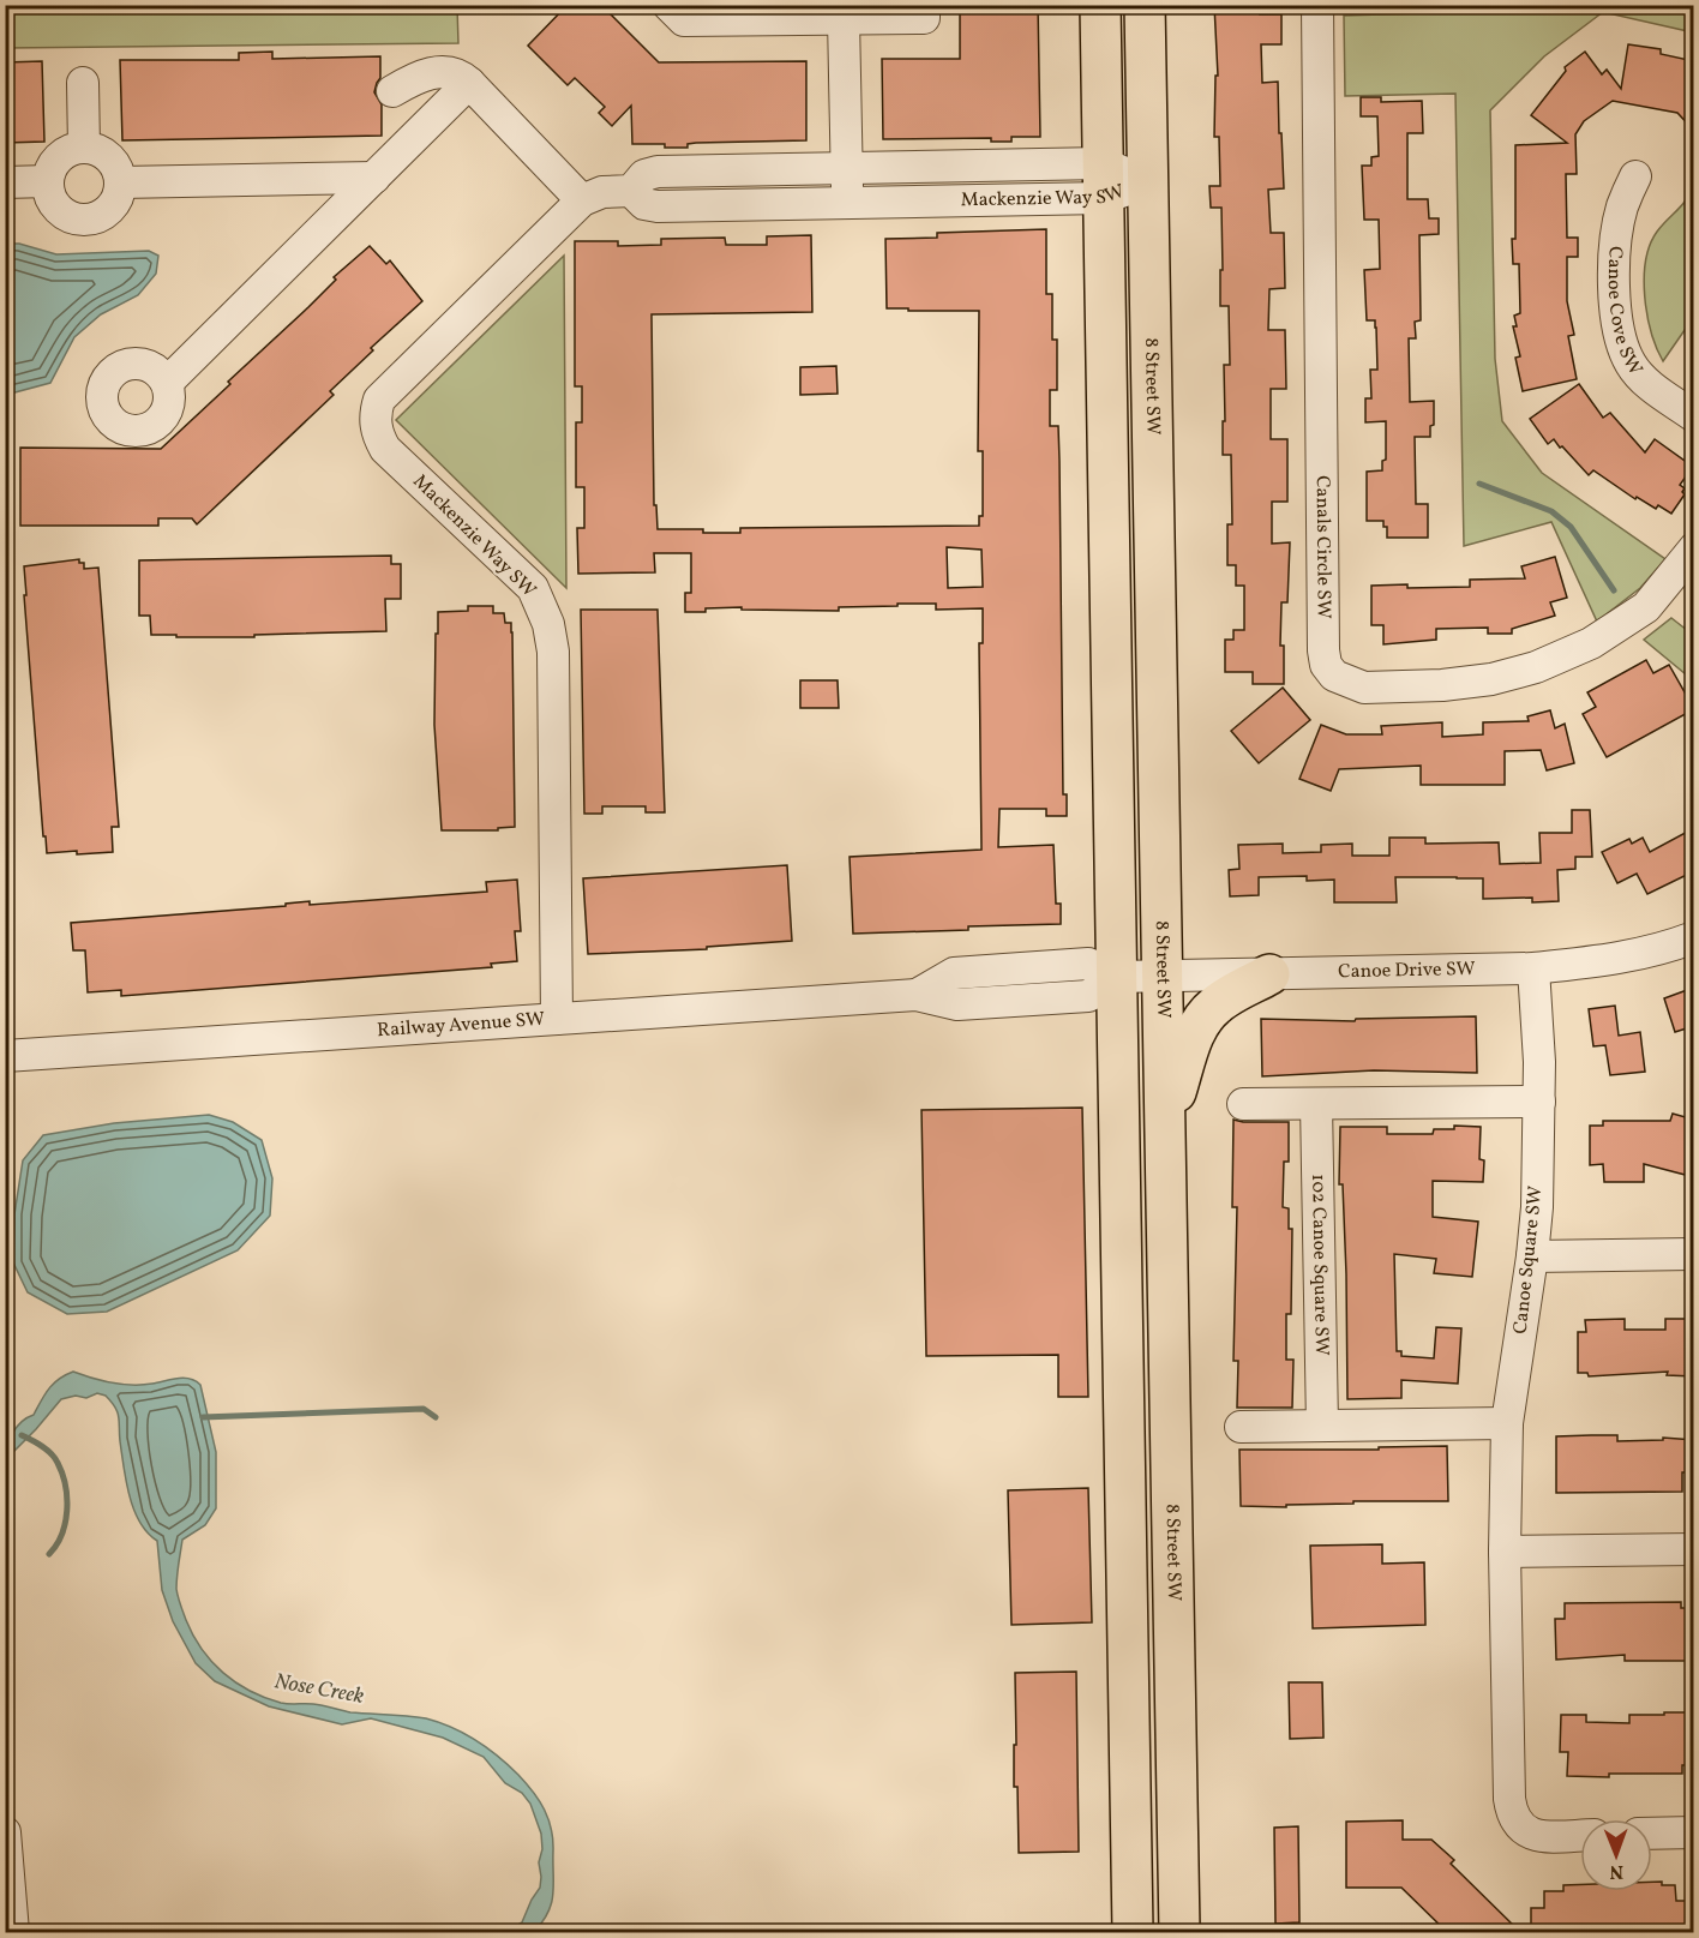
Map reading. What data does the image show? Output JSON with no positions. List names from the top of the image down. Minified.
{"streets":{"main road":["8 Street SW"],"street":["Mackenzie Way SW","Canoe Cove SW","Canals Circle SW","Canoe Drive SW","Railway Avenue SW","Canoe Square SW","102 Canoe Square SW"]},"crossings":[["Mackenzie Way SW","8 Street SW"],["Mackenzie Way SW","Railway Avenue SW"],["8 Street SW","Canoe Drive SW"],["Canoe Drive SW","Railway Avenue SW"],["Canoe Drive SW","Canoe Square SW"]],"water":["Nose Creek"],"north":"bottom"}
